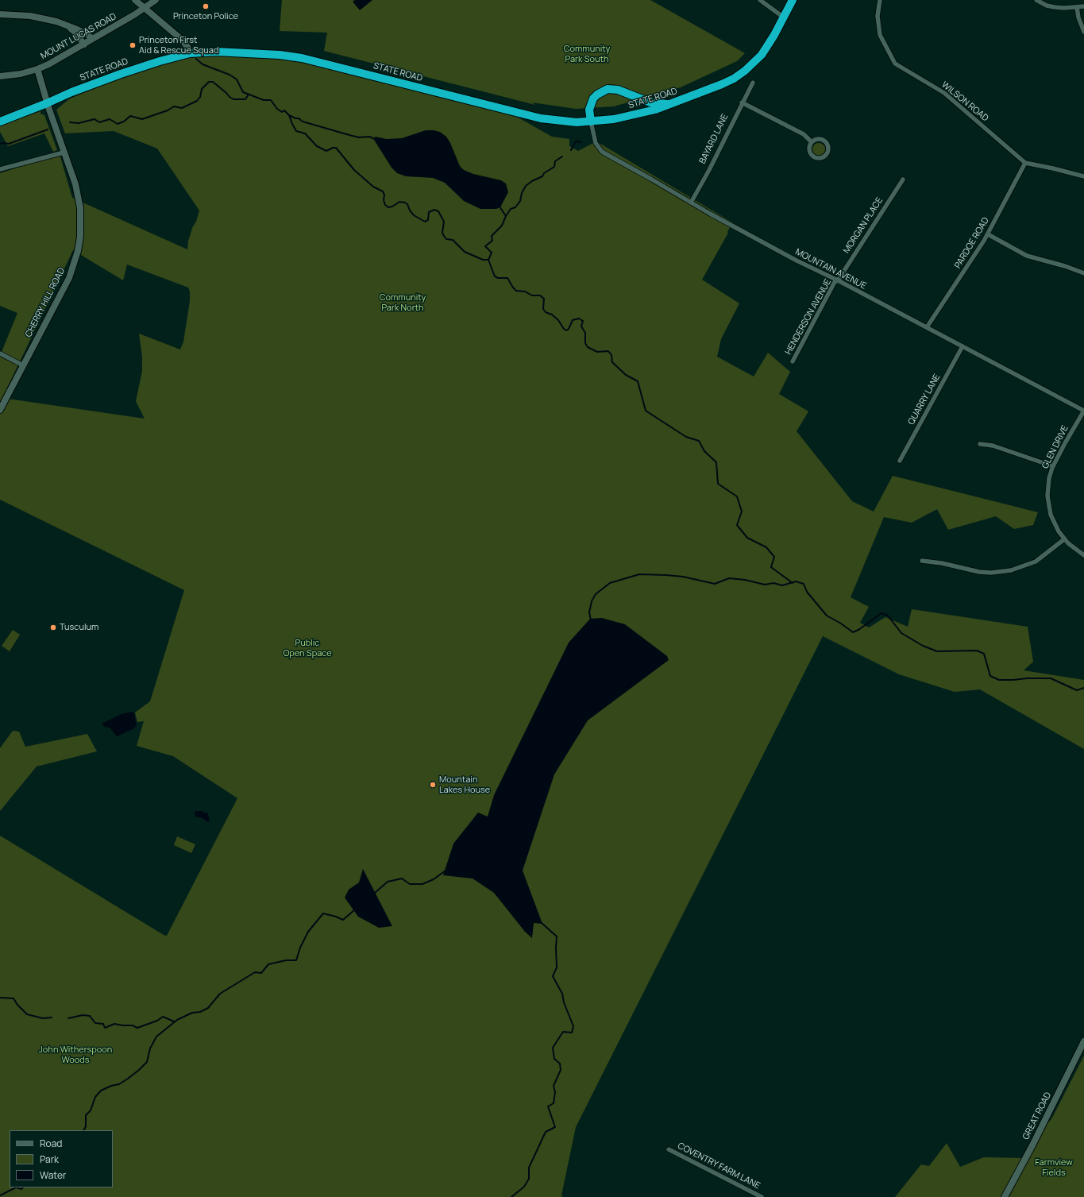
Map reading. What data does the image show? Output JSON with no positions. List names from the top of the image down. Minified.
{"streets":{"highway":["STATE ROAD"],"street":["MOUNT LUCAS ROAD","WILSON ROAD","BAYARD LANE","MORGAN PLACE","PARDOE ROAD","MOUNTAIN AVENUE","CHERRY HILL ROAD","HENDERSON AVENUE","QUARRY LANE","GLEN DRIVE","GREAT ROAD","COVENTRY FARM LANE"]},"crossings":[["MOUNT LUCAS ROAD","CHERRY HILL ROAD"],["STATE ROAD","MOUNTAIN AVENUE"],["STATE ROAD","CHERRY HILL ROAD"],["WILSON ROAD","PARDOE ROAD"],["BAYARD LANE","MOUNTAIN AVENUE"],["MORGAN PLACE","MOUNTAIN AVENUE"],["MORGAN PLACE","HENDERSON AVENUE"],["PARDOE ROAD","MOUNTAIN AVENUE"],["MOUNTAIN AVENUE","HENDERSON AVENUE"],["MOUNTAIN AVENUE","QUARRY LANE"],["MOUNTAIN AVENUE","GLEN DRIVE"]],"parks":["Community Park South","Community Park North","Public Open Space","John Witherspoon Woods","Farmview Fields"],"places":["Princeton Police","Princeton First Aid & Rescue Squad","Tusculum","Mountain Lakes House"],"legend":["Road","Park","Water"]}
